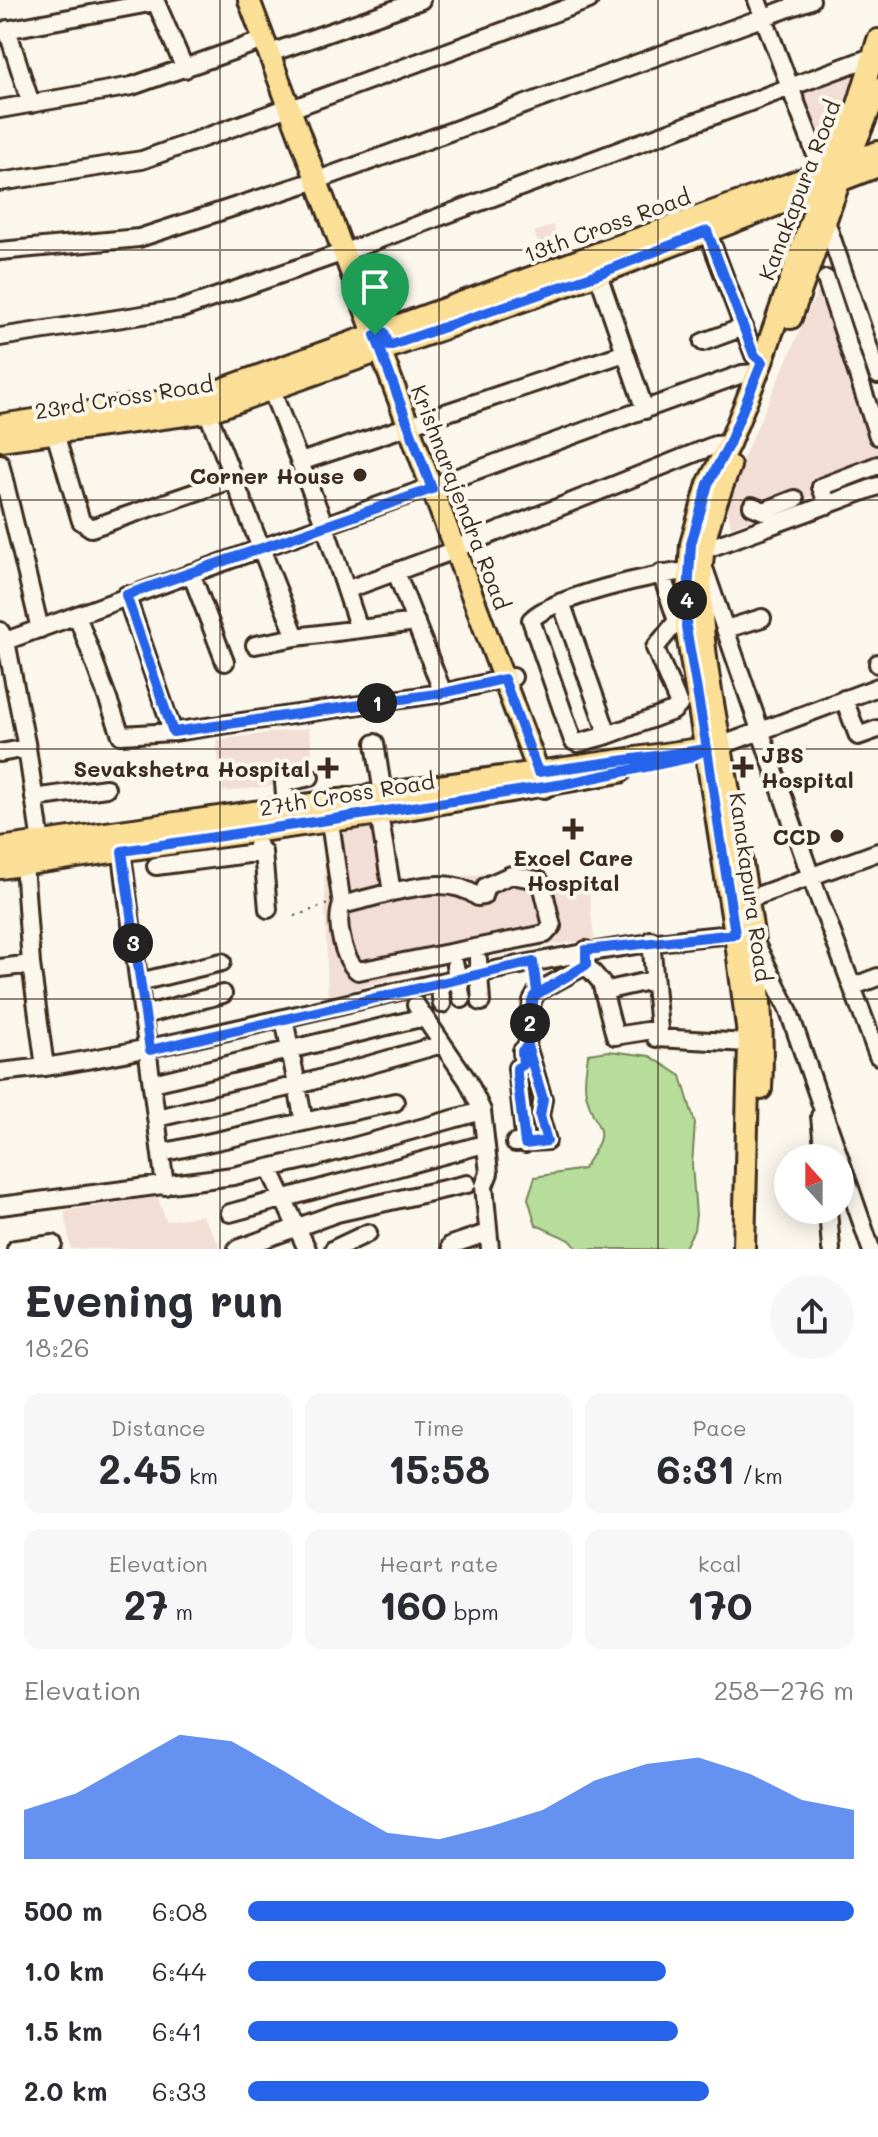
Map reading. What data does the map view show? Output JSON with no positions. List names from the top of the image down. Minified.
{"streets":{"main road":["Kanakapura Road","13th Cross Road","23rd Cross Road","Krishnarajendra Road","27th Cross Road"]},"crossings":[["Kanakapura Road","13th Cross Road"],["Kanakapura Road","27th Cross Road"],["13th Cross Road","23rd Cross Road"],["13th Cross Road","Krishnarajendra Road"],["23rd Cross Road","Krishnarajendra Road"],["Krishnarajendra Road","27th Cross Road"]],"places":{"other":["Corner House","CCD"],"health":["JBS Hospital","Sevakshetra Hospital","Excel Care Hospital"]},"north":"top","page":{"pins":["4","1","3","2"],"heading":["Evening run","18:26"],"stats":[["Distance","2.45 km"],["Time","15:58"],["Pace","6:31 /km"],["Elevation","27 m"],["Heart rate","160 bpm"],["kcal","170"]],"chart":["Elevation","258–276 m"],"list":[{"name":"500 m","note":"6:08"},{"name":"1.0 km","note":"6:44"},{"name":"1.5 km","note":"6:41"},{"name":"2.0 km","note":"6:33"}]}}
